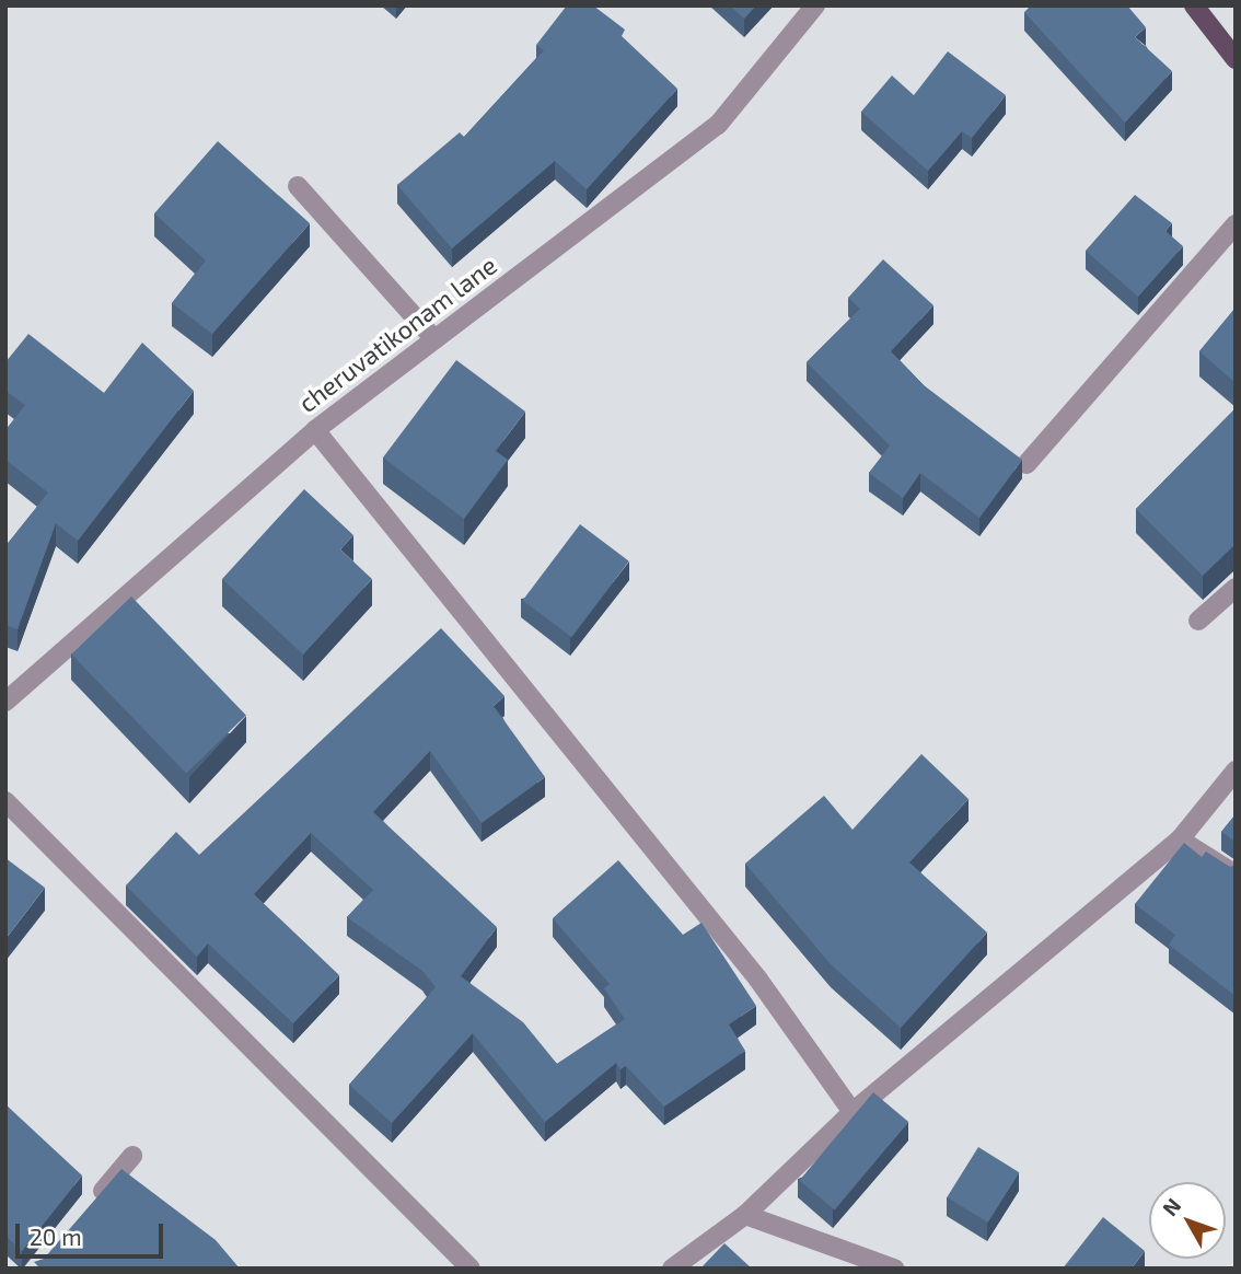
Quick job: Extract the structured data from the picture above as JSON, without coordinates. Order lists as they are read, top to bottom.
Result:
{
  "streets": {
    "street": ["cheruvatikonam lane"]
  },
  "scale_bar": "20 m",
  "north": "top left"
}
